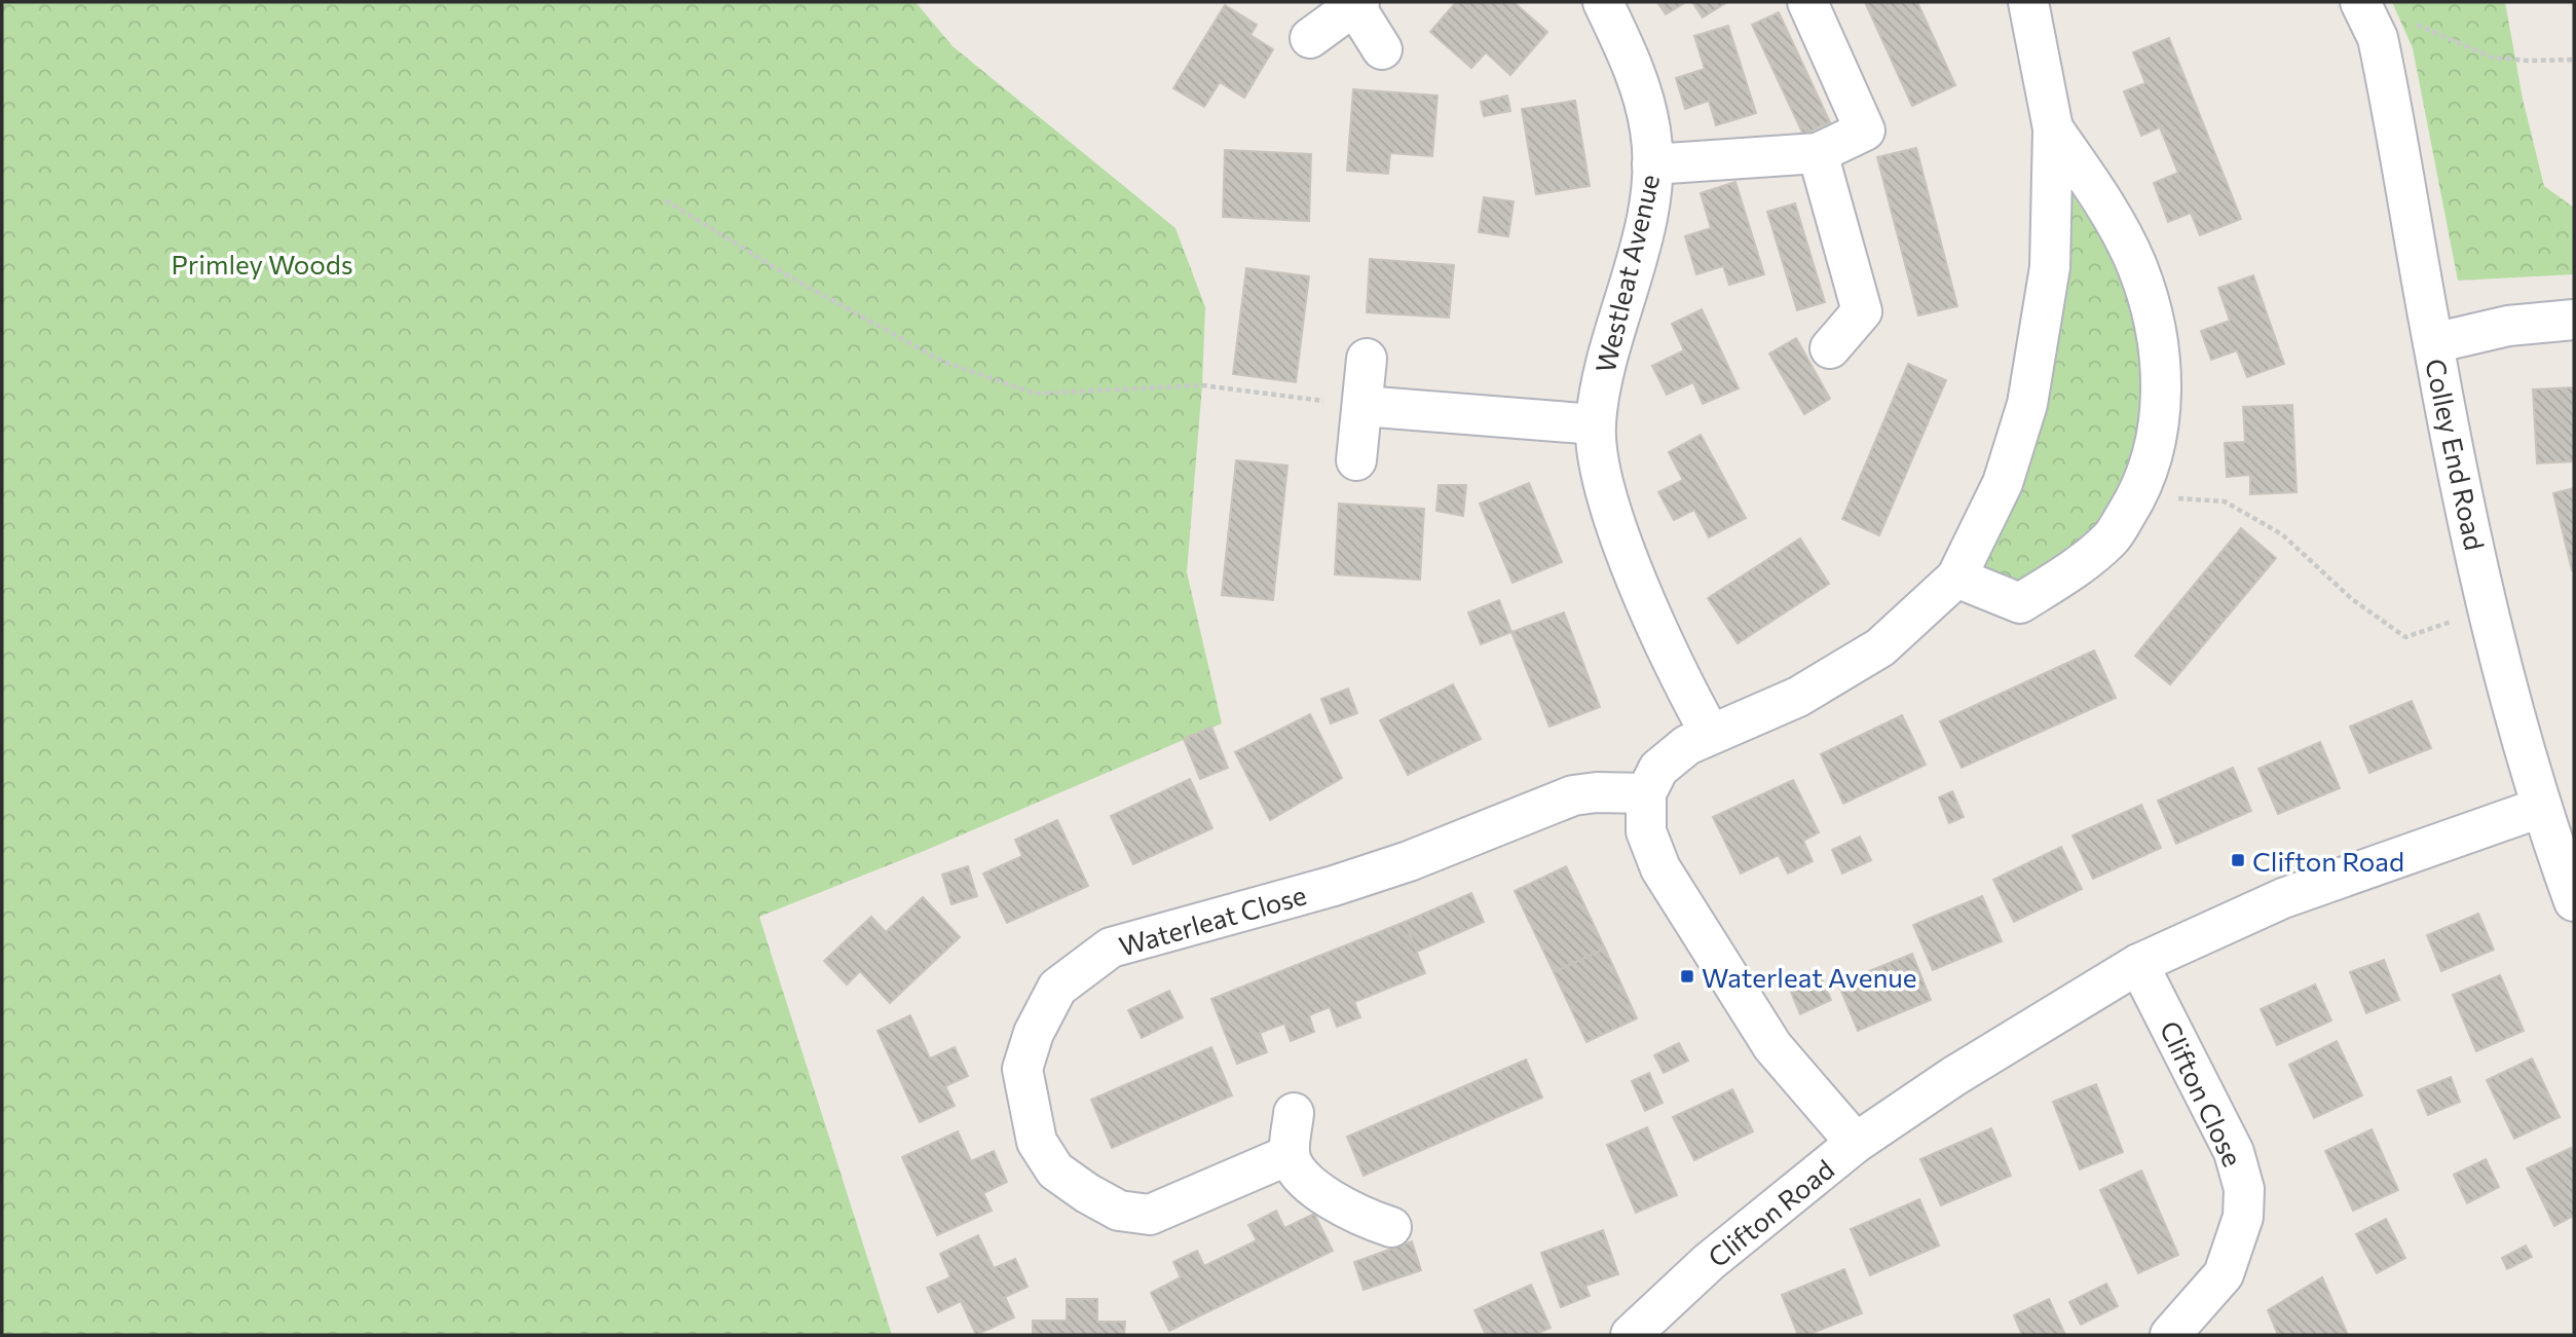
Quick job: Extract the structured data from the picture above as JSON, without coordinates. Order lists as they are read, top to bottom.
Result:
{
  "streets": {
    "street": [
      "Westleat Avenue",
      "Colley End Road",
      "Waterleat Close",
      "Clifton Close",
      "Clifton Road"
    ]
  },
  "crossings": [
    ["Colley End Road", "Clifton Road"],
    ["Clifton Close", "Clifton Road"]
  ],
  "parks": ["Primley Woods"],
  "places": {
    "transit": ["Clifton Road", "Waterleat Avenue"]
  }
}
